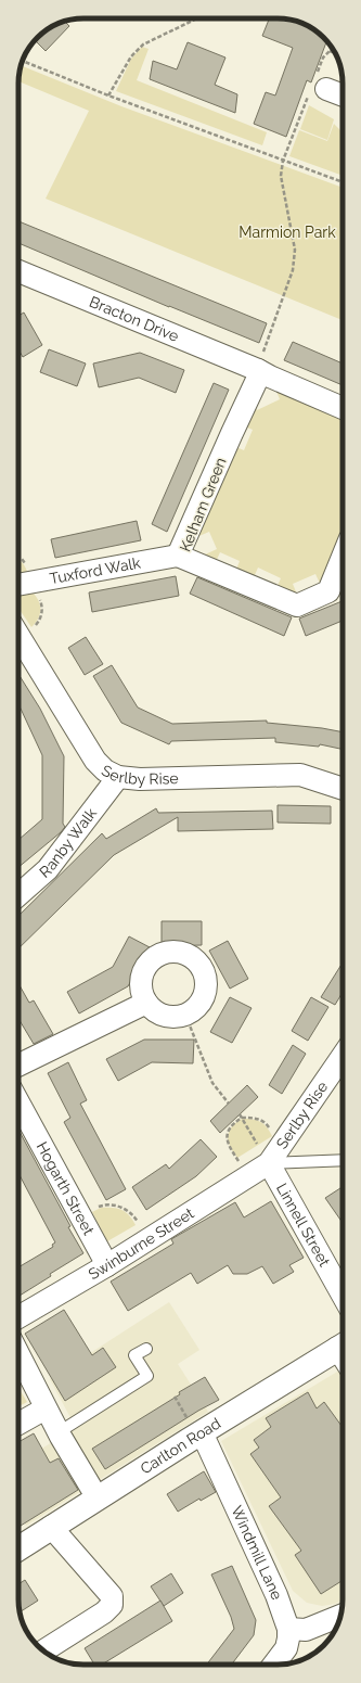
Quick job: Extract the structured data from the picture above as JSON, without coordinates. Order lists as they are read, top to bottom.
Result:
{
  "streets": {
    "main road": ["Carlton Road"],
    "street": [
      "Bracton Drive",
      "Kelham Green",
      "Tuxford Walk",
      "Serlby Rise",
      "Ranby Walk",
      "Hogarth Street",
      "Linnell Street",
      "Swinburne Street",
      "Windmill Lane"
    ]
  },
  "crossings": [
    ["Bracton Drive", "Kelham Green"],
    ["Kelham Green", "Tuxford Walk"],
    ["Serlby Rise", "Ranby Walk"],
    ["Serlby Rise", "Linnell Street"],
    ["Serlby Rise", "Swinburne Street"],
    ["Hogarth Street", "Swinburne Street"],
    ["Linnell Street", "Swinburne Street"],
    ["Carlton Road", "Windmill Lane"]
  ],
  "parks": ["Marmion Park"]
}
